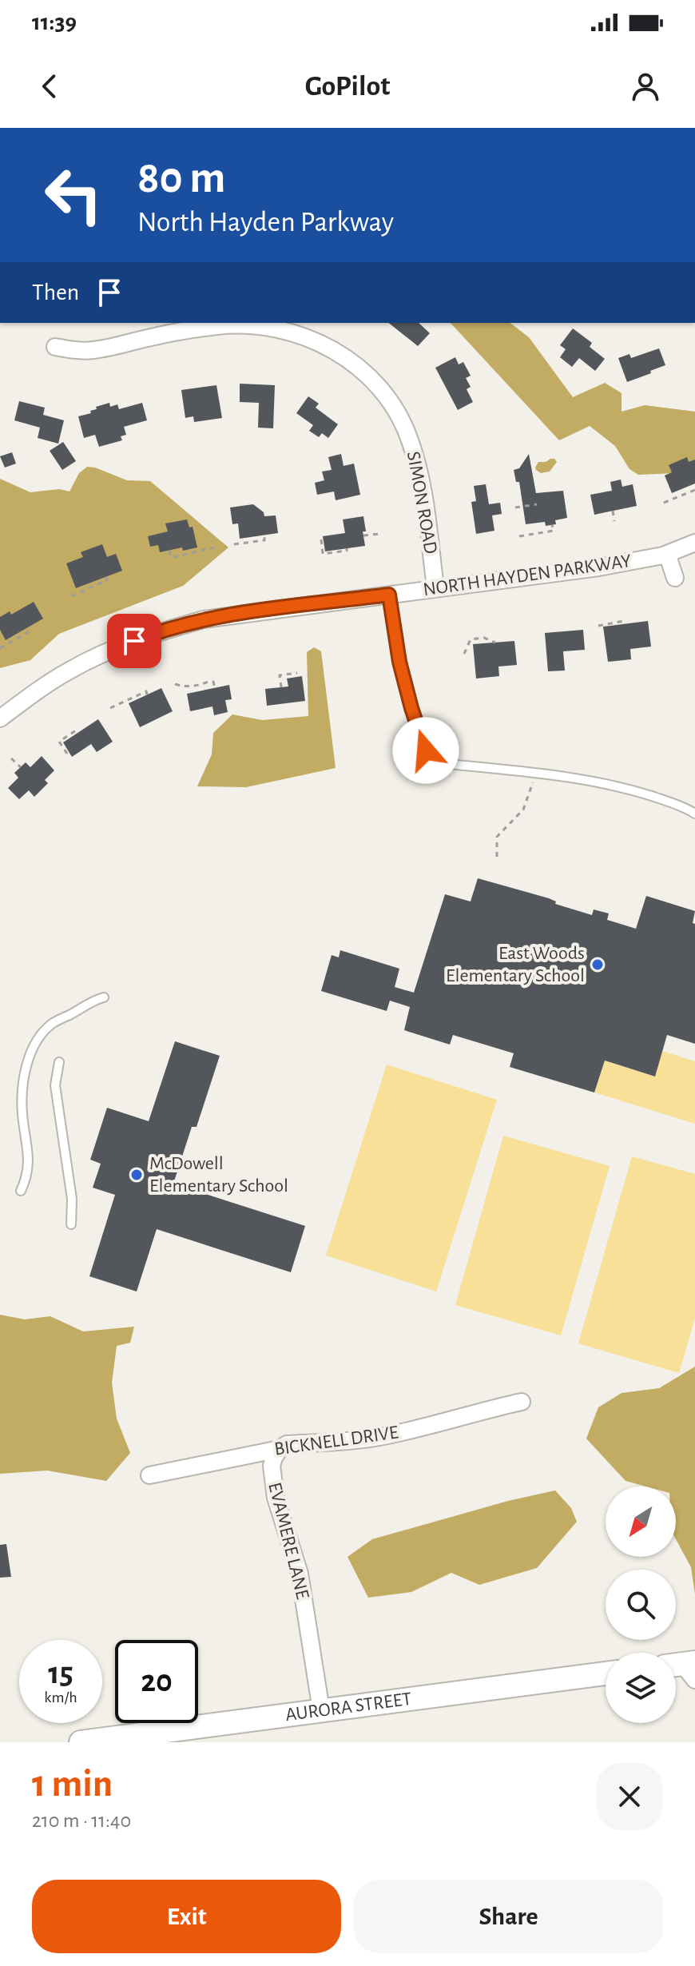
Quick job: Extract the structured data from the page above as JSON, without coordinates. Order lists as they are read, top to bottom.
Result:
{
  "streets": {
    "street": [
      "SIMON ROAD",
      "NORTH HAYDEN PARKWAY",
      "BICKNELL DRIVE",
      "EVAMERE LANE",
      "AURORA STREET"
    ]
  },
  "crossings": [
    ["SIMON ROAD", "NORTH HAYDEN PARKWAY"],
    ["BICKNELL DRIVE", "EVAMERE LANE"],
    ["EVAMERE LANE", "AURORA STREET"]
  ],
  "places": ["East Woods Elementary School", "McDowell Elementary School"],
  "north": "bottom left",
  "page": {
    "status": "11:39",
    "header": "GoPilot",
    "turn": ["80 m", "North Hayden Parkway"],
    "then": "Then",
    "speed": "15 km/h",
    "limit": "20",
    "heading": ["1 min", "210 m · 11:40"],
    "buttons": ["Exit", "Share"]
  }
}
